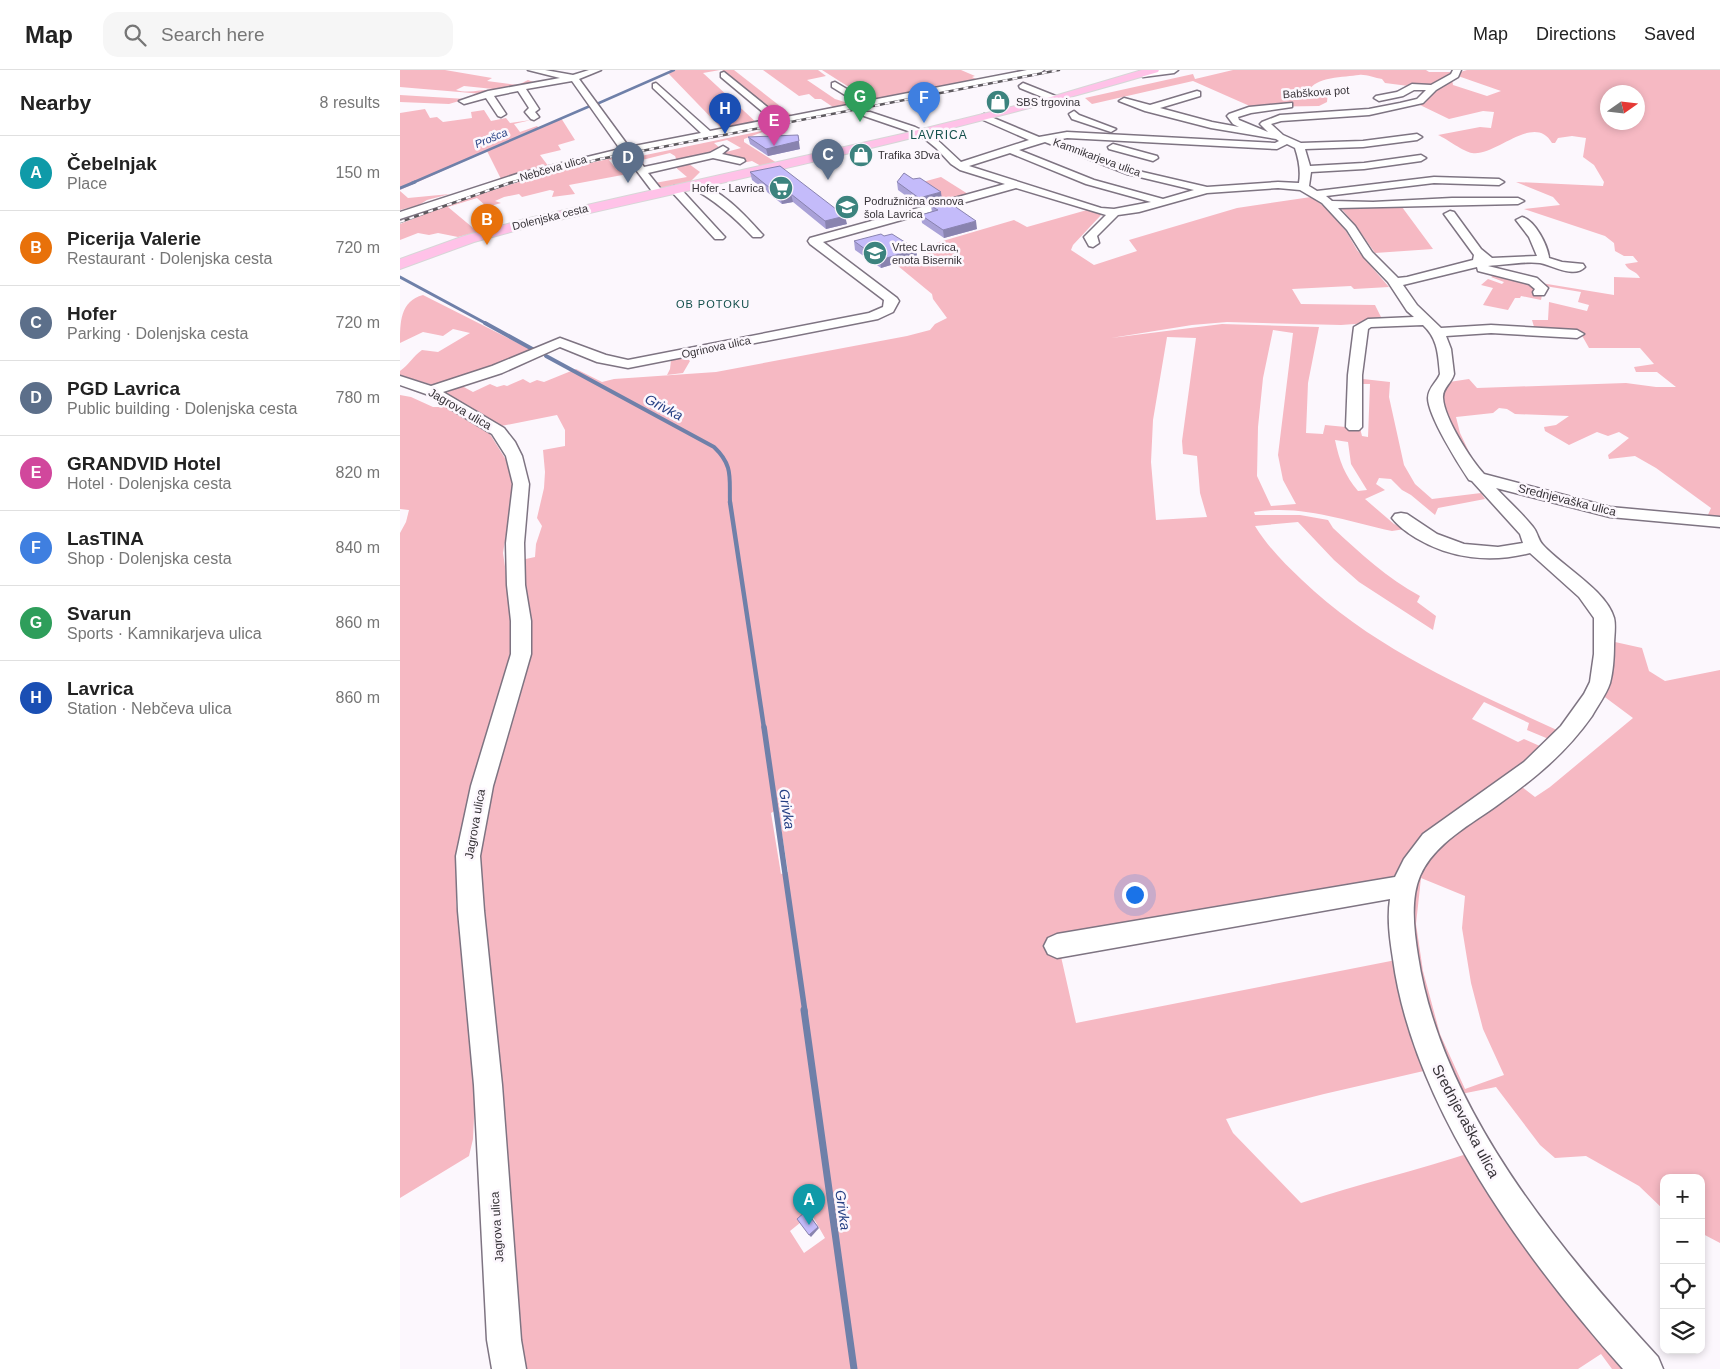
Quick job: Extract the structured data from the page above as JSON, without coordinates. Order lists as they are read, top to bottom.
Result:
{
  "streets": {
    "main road": ["Dolenjska cesta"],
    "street": [
      "Babškova pot",
      "Kamnikarjeva ulica",
      "Nebčeva ulica",
      "Ogrinova ulica",
      "Jagrova ulica",
      "Srednjevaška ulica"
    ]
  },
  "crossings": [
    ["Kamnikarjeva ulica", "Nebčeva ulica"],
    ["Kamnikarjeva ulica", "Dolenjska cesta"],
    ["Kamnikarjeva ulica", "Ogrinova ulica"],
    ["Ogrinova ulica", "Jagrova ulica"]
  ],
  "districts": ["LAVRICA", "OB POTOKU"],
  "water": ["Prošca", "Grivka"],
  "places": {
    "shop": ["SBS trgovina", "Trafika 3Dva"],
    "supermarket": ["Hofer - Lavrica"],
    "school or university": ["Podružnična osnova šola Lavrica", "Vrtec Lavrica, enota Bisernik"]
  },
  "north": "right",
  "page": {
    "header": "Map",
    "search": "Search here",
    "nav": ["Map", "Directions", "Saved"],
    "heading": ["Nearby", "8 results"],
    "pins": [
      "G",
      "F",
      "H",
      "E",
      "C",
      "D",
      "B",
      "A"
    ],
    "list": [
      {
        "mark": "A",
        "name": "Čebelnjak",
        "note": "Place",
        "value": "150 m"
      },
      {
        "mark": "B",
        "name": "Picerija Valerie",
        "note": "Restaurant · Dolenjska cesta",
        "value": "720 m"
      },
      {
        "mark": "C",
        "name": "Hofer",
        "note": "Parking · Dolenjska cesta",
        "value": "720 m"
      },
      {
        "mark": "D",
        "name": "PGD Lavrica",
        "note": "Public building · Dolenjska cesta",
        "value": "780 m"
      },
      {
        "mark": "E",
        "name": "GRANDVID Hotel",
        "note": "Hotel · Dolenjska cesta",
        "value": "820 m"
      },
      {
        "mark": "F",
        "name": "LasTINA",
        "note": "Shop · Dolenjska cesta",
        "value": "840 m"
      },
      {
        "mark": "G",
        "name": "Svarun",
        "note": "Sports · Kamnikarjeva ulica",
        "value": "860 m"
      },
      {
        "mark": "H",
        "name": "Lavrica",
        "note": "Station · Nebčeva ulica",
        "value": "860 m"
      }
    ],
    "map_buttons": ["+", "−"]
  }
}
